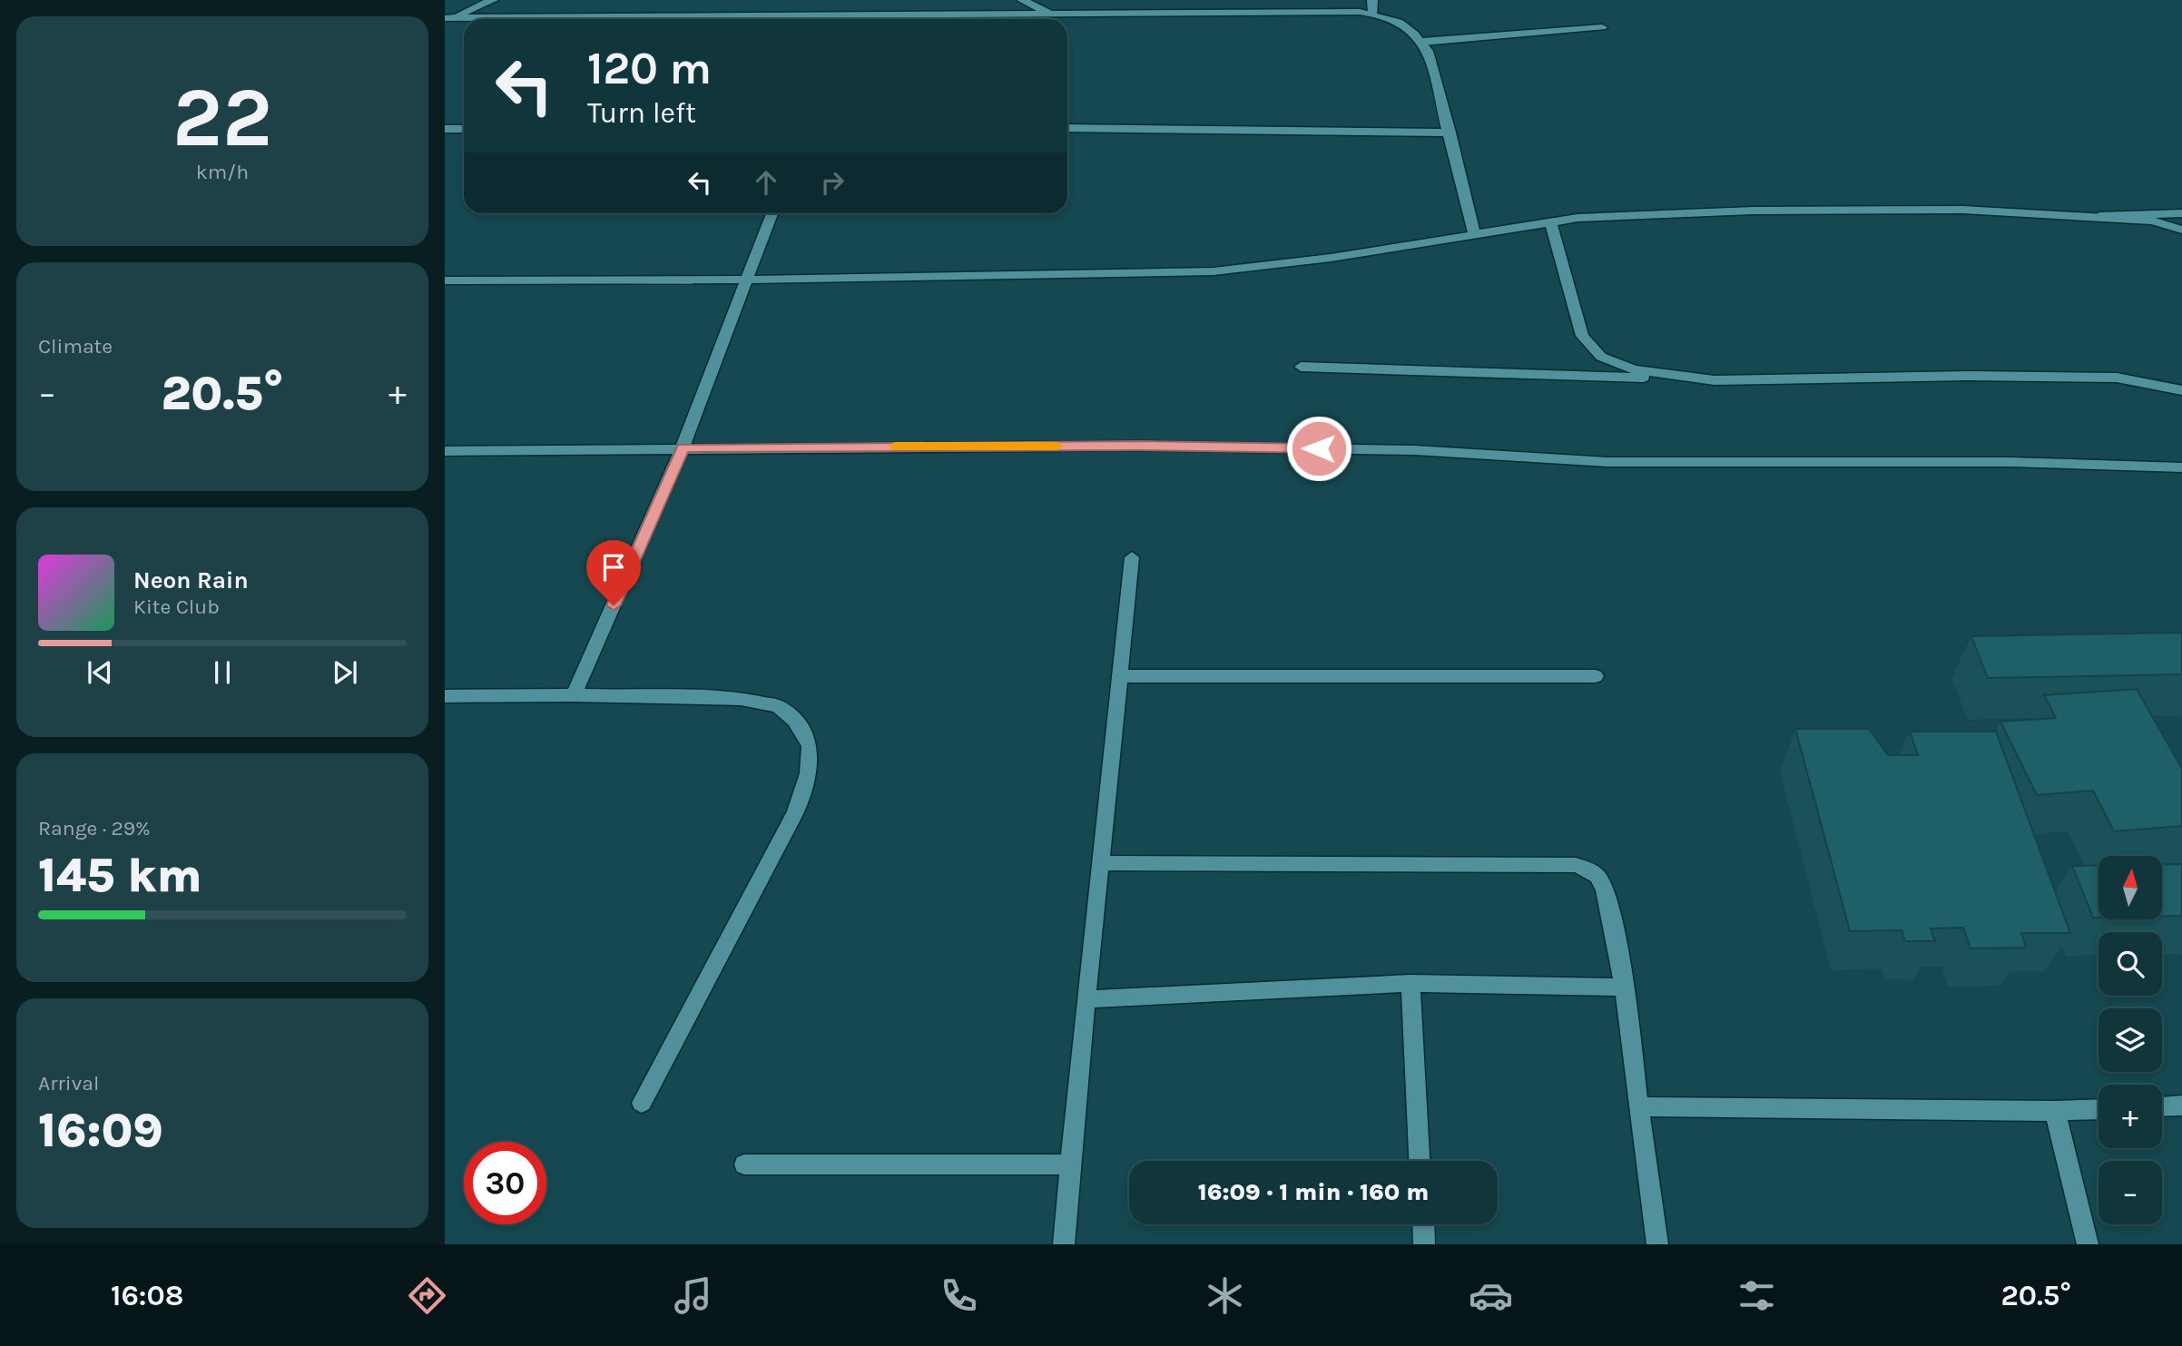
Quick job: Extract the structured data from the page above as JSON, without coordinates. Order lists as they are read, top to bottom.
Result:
{
  "north": "top",
  "page": {
    "tile": [
      ["22", "km/h"],
      "Climate",
      ["Range · 29%", "145 km"],
      ["Arrival", "16:09"]
    ],
    "turn": ["120 m", "Turn left"],
    "heat": ["−", "20.5°", "+"],
    "song": ["Neon Rain", "Kite Club"],
    "map_buttons": ["+", "−"],
    "limit": "30",
    "trip": "16:09 · 1 min · 160 m",
    "tabs": ["16:08", "20.5°"]
  }
}
